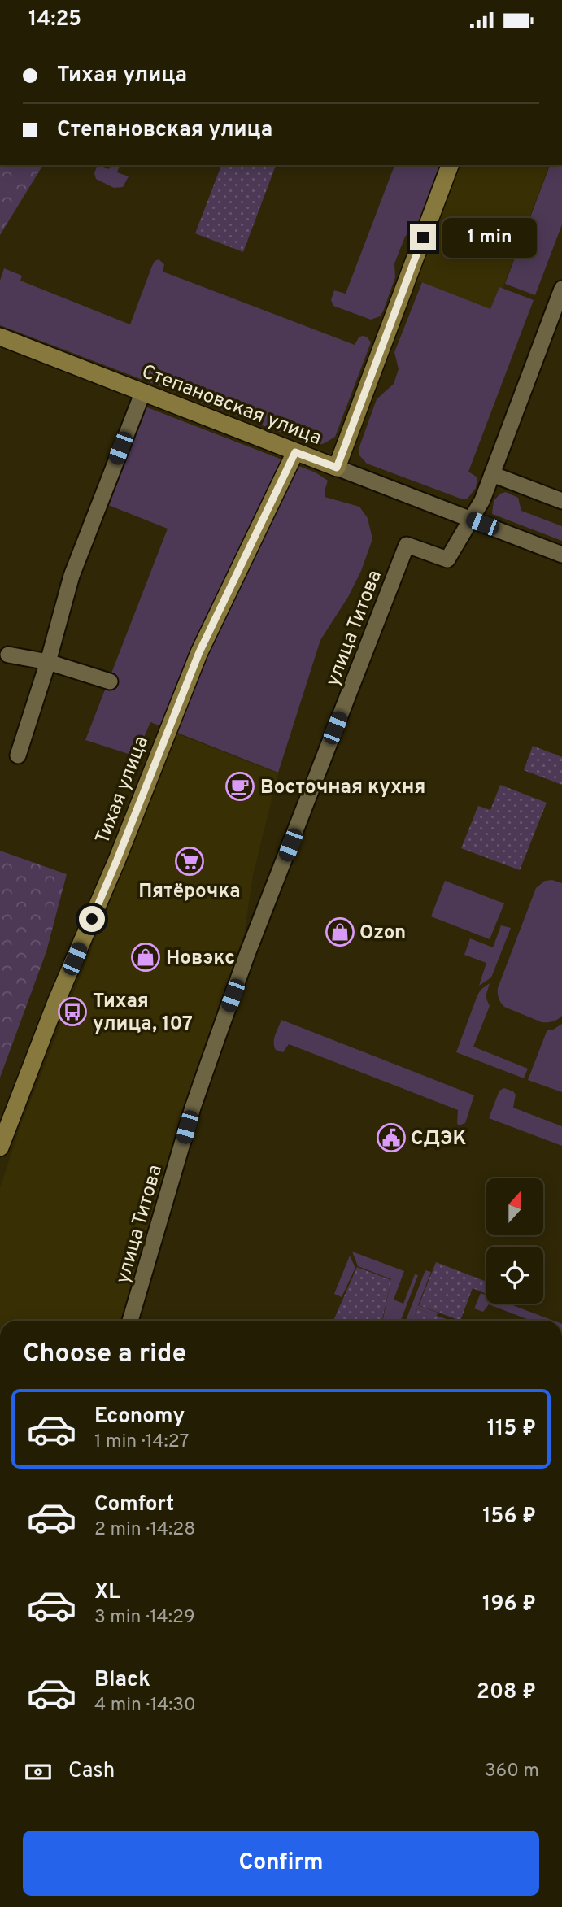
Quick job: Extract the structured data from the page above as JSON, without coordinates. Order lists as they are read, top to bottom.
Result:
{
  "streets": {
    "street": ["Степановская улица", "улица Титова", "Тихая улица"]
  },
  "crossings": [
    ["Степановская улица", "Тихая улица"]
  ],
  "places": {
    "cafe": ["Восточная кухня"],
    "supermarket": ["Пятёрочка"],
    "shop": ["Ozon", "Новэкс"],
    "bus stop": ["Тихая улица, 107"],
    "public building": ["СДЭК"]
  },
  "north": "top",
  "page": {
    "status": "14:25",
    "banner": ["Тихая улица", "Степановская улица"],
    "bubble": "1 min",
    "heading": "Choose a ride",
    "list": [
      {
        "name": "Economy",
        "note": "1 min · 14:27",
        "value": "115 ₽"
      },
      {
        "name": "Comfort",
        "note": "2 min · 14:28",
        "value": "156 ₽"
      },
      {
        "name": "XL",
        "note": "3 min · 14:29",
        "value": "196 ₽"
      },
      {
        "name": "Black",
        "note": "4 min · 14:30",
        "value": "208 ₽"
      }
    ],
    "pay": ["Cash", "360 m"],
    "buttons": "Confirm"
  }
}
